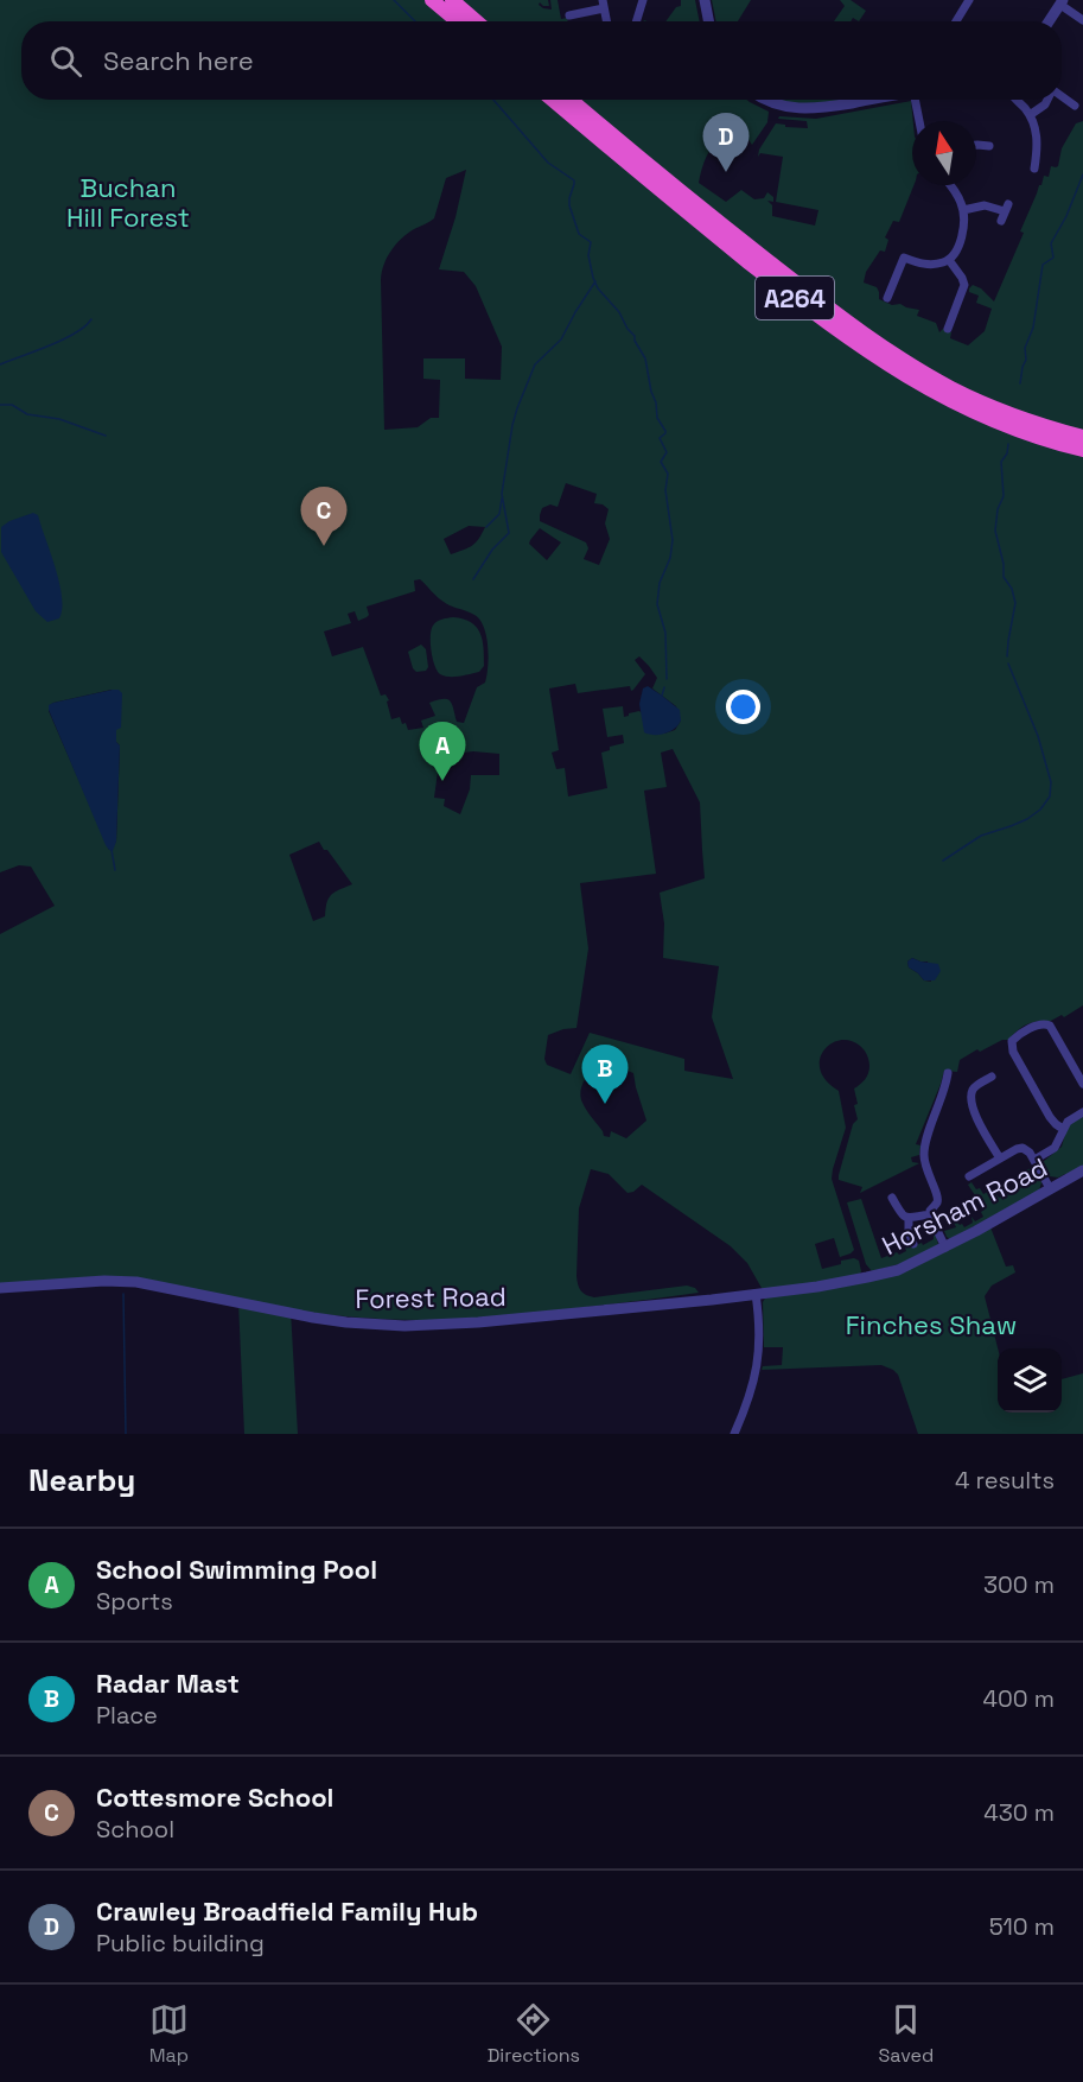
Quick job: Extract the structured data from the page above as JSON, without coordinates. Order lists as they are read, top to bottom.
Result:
{
  "streets": {
    "highway": ["A264"],
    "street": ["Horsham Road", "Forest Road"]
  },
  "crossings": [
    ["Horsham Road", "Forest Road"]
  ],
  "parks": ["Buchan Hill Forest", "Finches Shaw"],
  "north": "top",
  "page": {
    "search": "Search here",
    "pins": [
      "D",
      "C",
      "A",
      "B"
    ],
    "heading": ["Nearby", "4 results"],
    "list": [
      {
        "mark": "A",
        "name": "School Swimming Pool",
        "note": "Sports",
        "value": "300 m"
      },
      {
        "mark": "B",
        "name": "Radar Mast",
        "note": "Place",
        "value": "400 m"
      },
      {
        "mark": "C",
        "name": "Cottesmore School",
        "note": "School",
        "value": "430 m"
      },
      {
        "mark": "D",
        "name": "Crawley Broadfield Family Hub",
        "note": "Public building",
        "value": "510 m"
      }
    ],
    "nav": ["Map", "Directions", "Saved"]
  }
}
